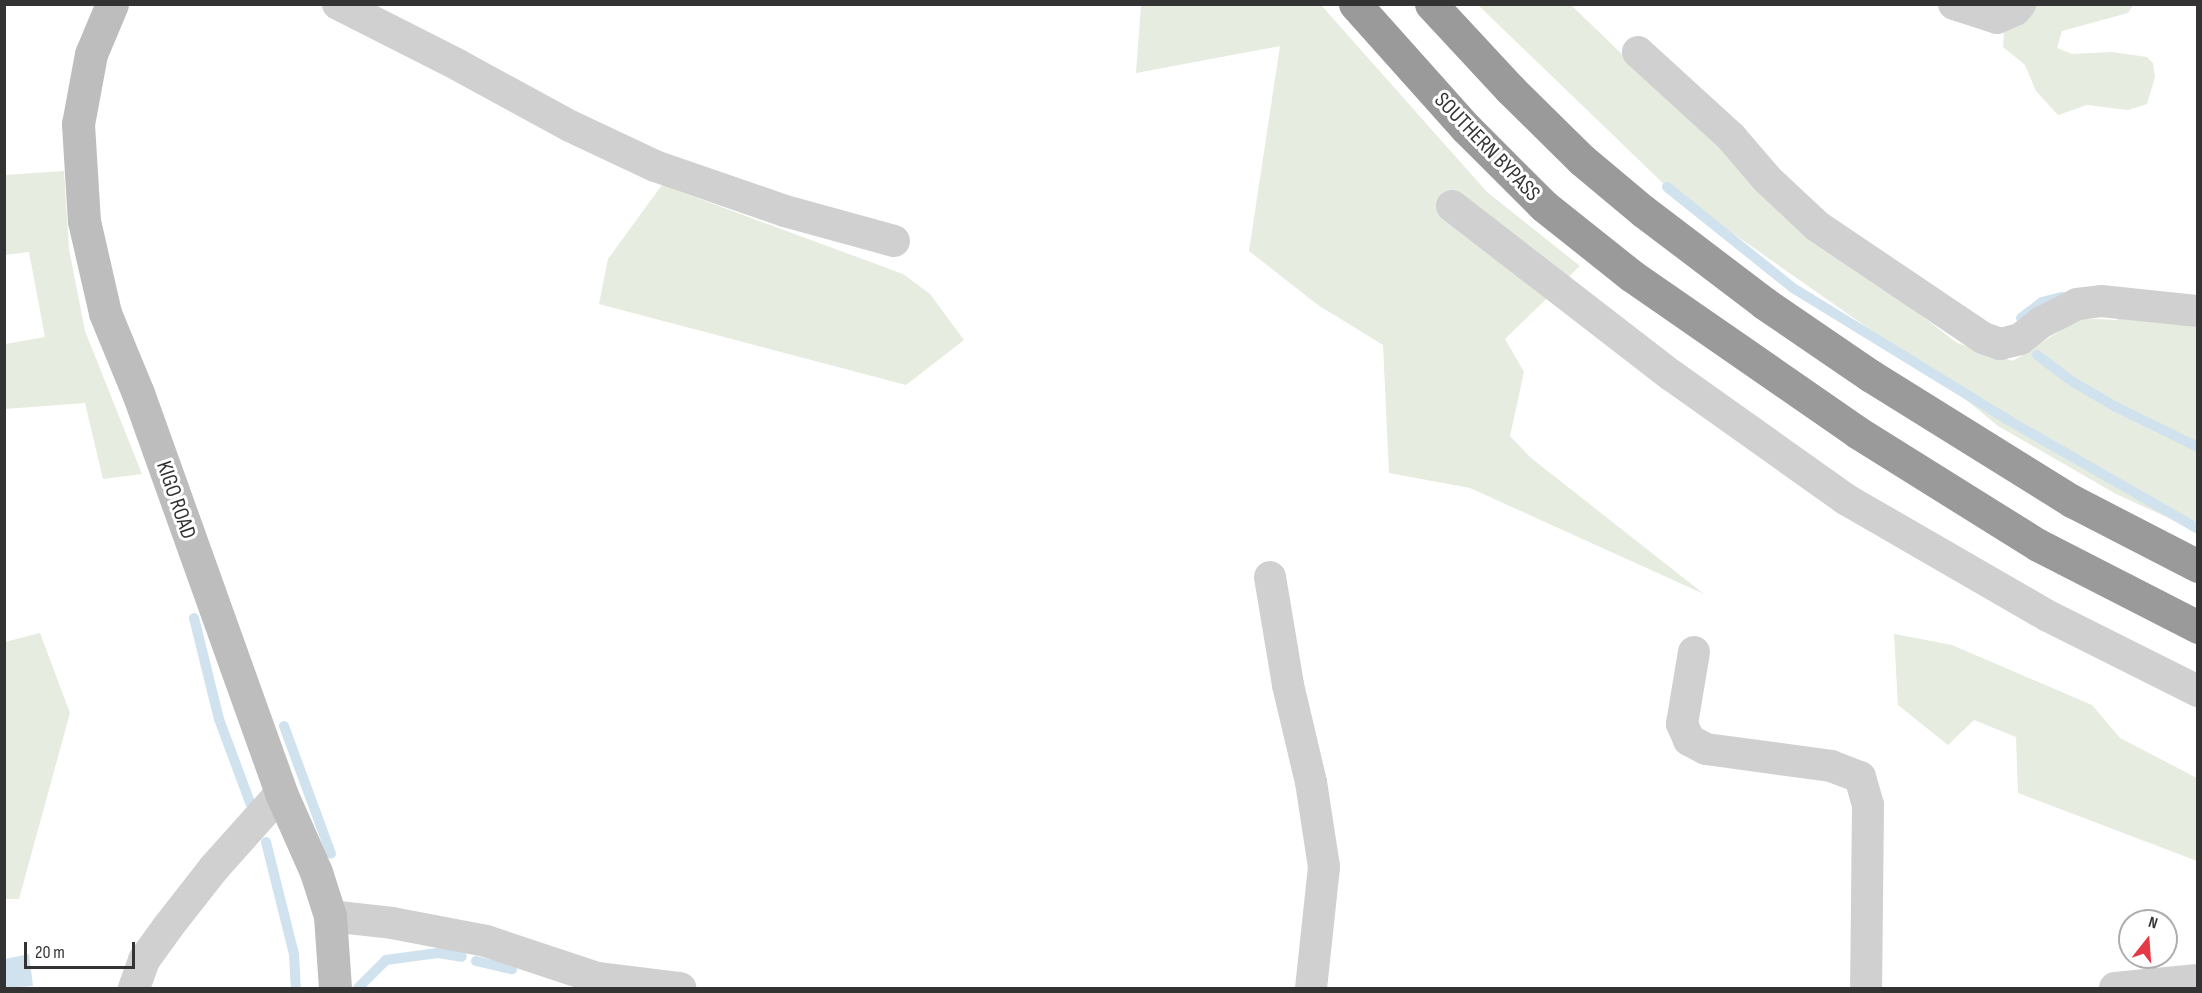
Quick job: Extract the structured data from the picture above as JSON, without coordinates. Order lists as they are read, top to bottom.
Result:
{
  "streets": {
    "highway": ["SOUTHERN BYPASS"],
    "street": ["KIGO ROAD"]
  },
  "scale_bar": "20 m",
  "north": "top"
}
